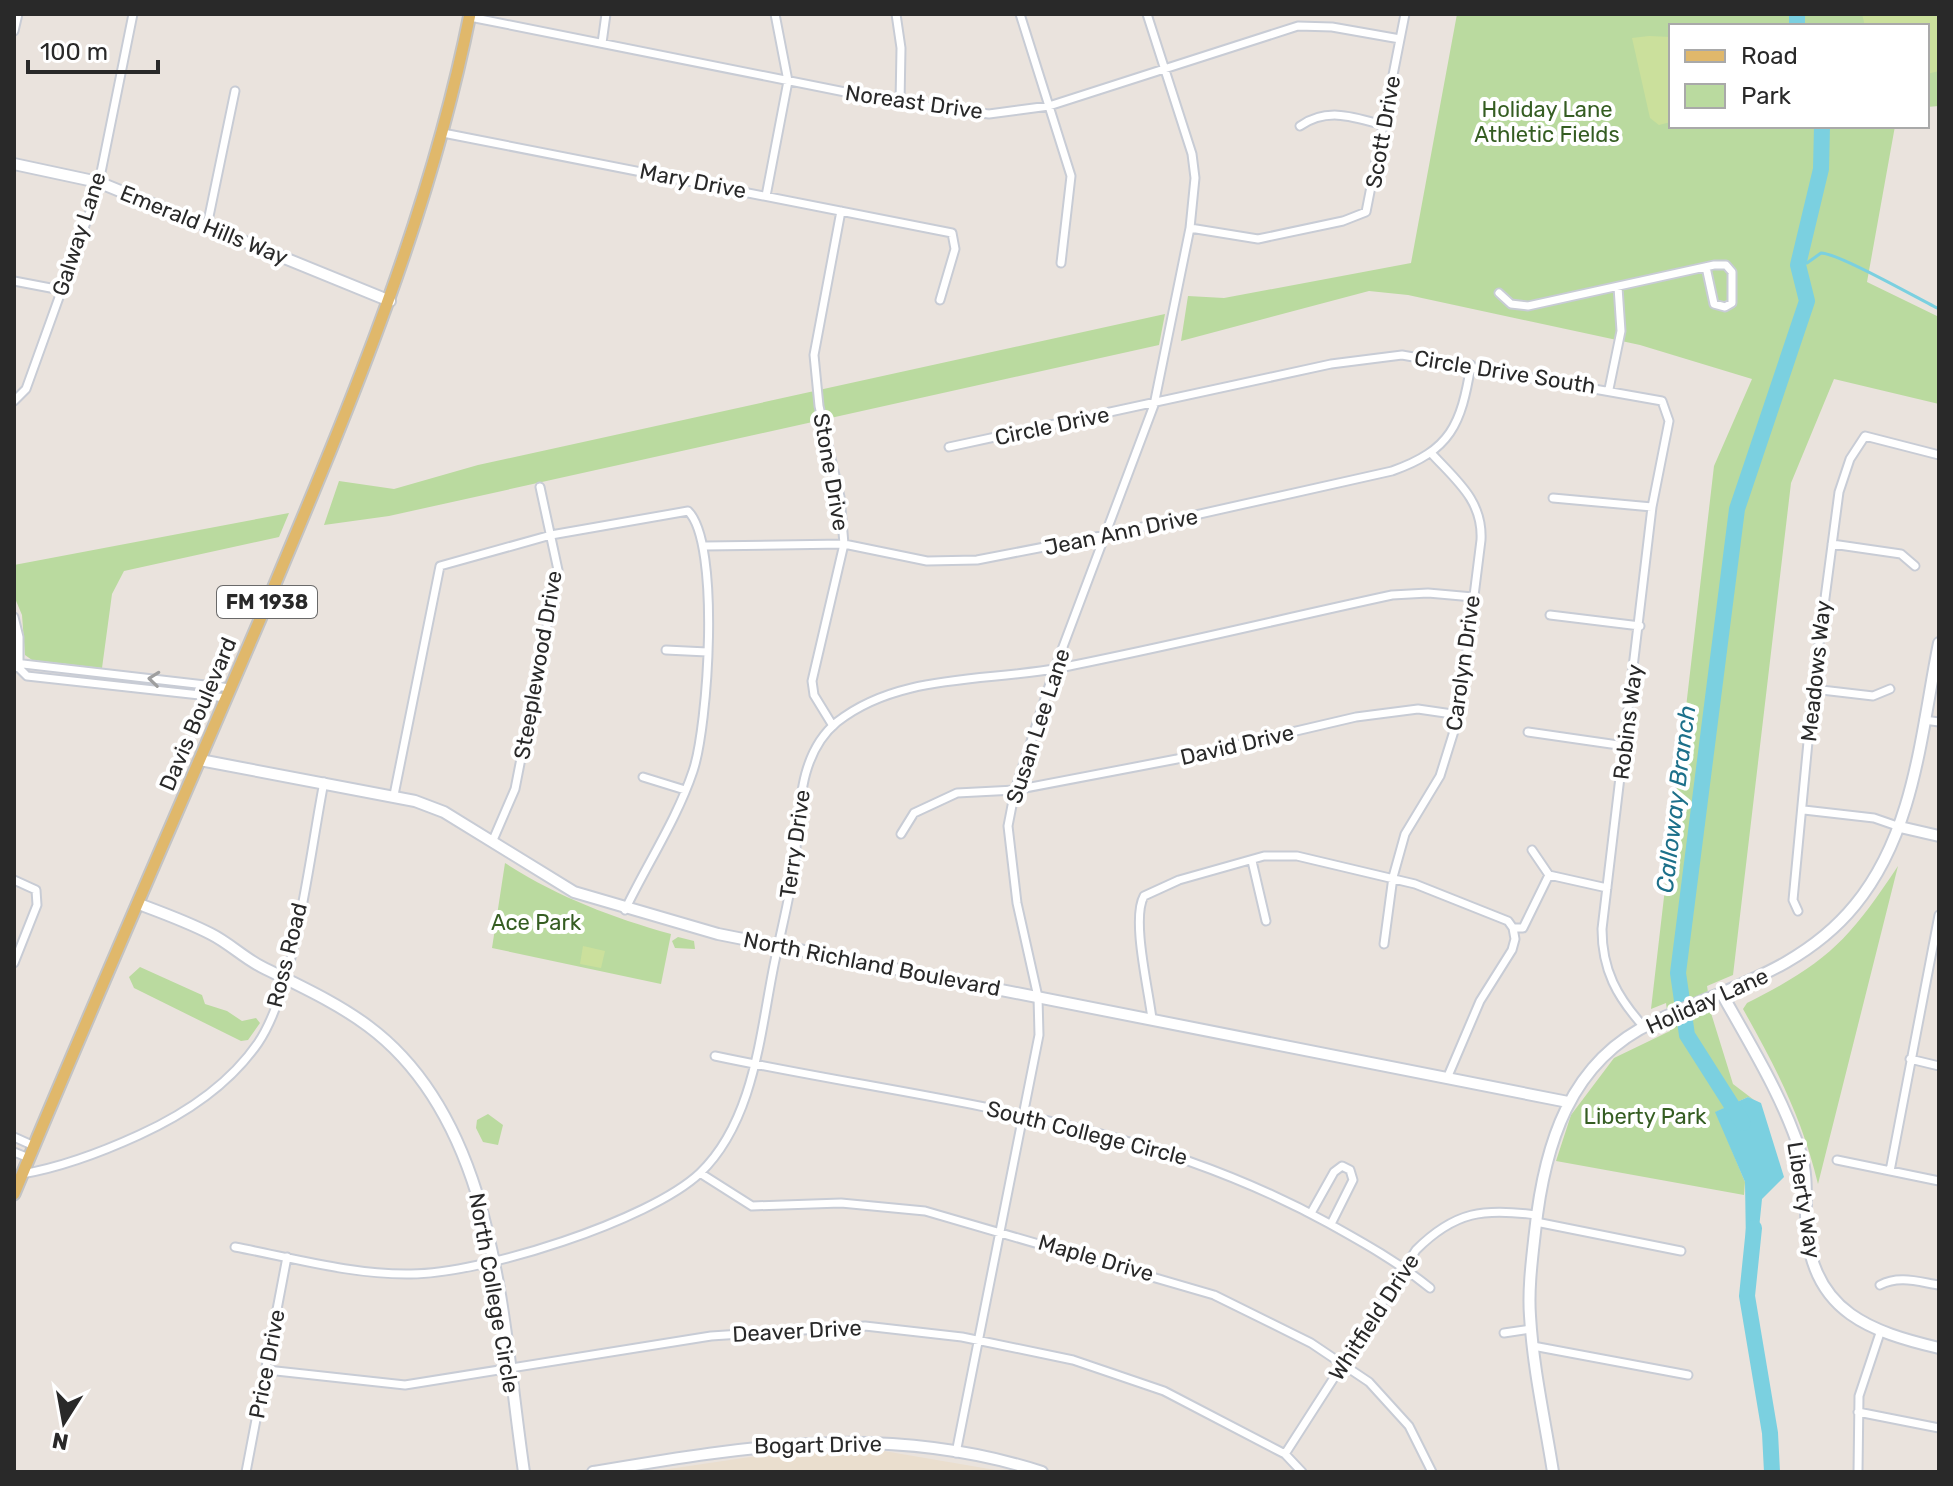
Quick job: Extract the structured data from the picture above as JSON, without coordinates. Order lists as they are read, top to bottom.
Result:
{
  "streets": {
    "main road": ["FM 1938", "Davis Boulevard"],
    "street": [
      "Noreast Drive",
      "Scott Drive",
      "Mary Drive",
      "Emerald Hills Way",
      "Galway Lane",
      "Circle Drive South",
      "Circle Drive",
      "Stone Drive",
      "Jean Ann Drive",
      "Carolyn Drive",
      "Steeplewood Drive",
      "Meadows Way",
      "Robins Way",
      "Susan Lee Lane",
      "David Drive",
      "Terry Drive",
      "Ross Road",
      "North Richland Boulevard",
      "Holiday Lane",
      "South College Circle",
      "Liberty Way",
      "Maple Drive",
      "North College Circle",
      "Whitfield Drive",
      "Deaver Drive",
      "Price Drive",
      "Bogart Drive"
    ]
  },
  "crossings": [
    ["Noreast Drive", "Scott Drive"],
    ["Noreast Drive", "Davis Boulevard"],
    ["Noreast Drive", "Susan Lee Lane"],
    ["Scott Drive", "Susan Lee Lane"],
    ["Mary Drive", "Stone Drive"],
    ["Mary Drive", "Davis Boulevard"],
    ["Emerald Hills Way", "Galway Lane"],
    ["Emerald Hills Way", "Davis Boulevard"],
    ["Circle Drive South", "Circle Drive"],
    ["Circle Drive South", "Jean Ann Drive"],
    ["Circle Drive South", "Robins Way"],
    ["Circle Drive South", "Susan Lee Lane"],
    ["Circle Drive", "Susan Lee Lane"],
    ["Stone Drive", "Jean Ann Drive"],
    ["Stone Drive", "Terry Drive"],
    ["Jean Ann Drive", "Carolyn Drive"],
    ["Jean Ann Drive", "Susan Lee Lane"],
    ["Carolyn Drive", "David Drive"],
    ["Carolyn Drive", "Terry Drive"],
    ["Steeplewood Drive", "North Richland Boulevard"],
    ["Davis Boulevard", "Ross Road"],
    ["Davis Boulevard", "North Richland Boulevard"],
    ["Davis Boulevard", "North College Circle"],
    ["Robins Way", "Holiday Lane"],
    ["Susan Lee Lane", "David Drive"],
    ["Susan Lee Lane", "Terry Drive"],
    ["Susan Lee Lane", "North Richland Boulevard"],
    ["Susan Lee Lane", "South College Circle"],
    ["Susan Lee Lane", "Maple Drive"],
    ["Susan Lee Lane", "Deaver Drive"],
    ["Susan Lee Lane", "Bogart Drive"],
    ["Terry Drive", "North Richland Boulevard"],
    ["Terry Drive", "South College Circle"],
    ["Terry Drive", "Maple Drive"],
    ["Terry Drive", "North College Circle"],
    ["Terry Drive", "Price Drive"],
    ["Ross Road", "North Richland Boulevard"],
    ["Ross Road", "North College Circle"],
    ["North Richland Boulevard", "Holiday Lane"],
    ["Holiday Lane", "Liberty Way"],
    ["Holiday Lane", "Whitfield Drive"],
    ["South College Circle", "Whitfield Drive"],
    ["Maple Drive", "Whitfield Drive"],
    ["North College Circle", "Deaver Drive"],
    ["Whitfield Drive", "Deaver Drive"],
    ["Deaver Drive", "Price Drive"]
  ],
  "water": ["Calloway Branch"],
  "parks": ["Holiday Lane Athletic Fields", "Ace Park", "Liberty Park"],
  "legend": ["Road", "Park"],
  "scale_bar": "100 m",
  "north": "bottom"
}
